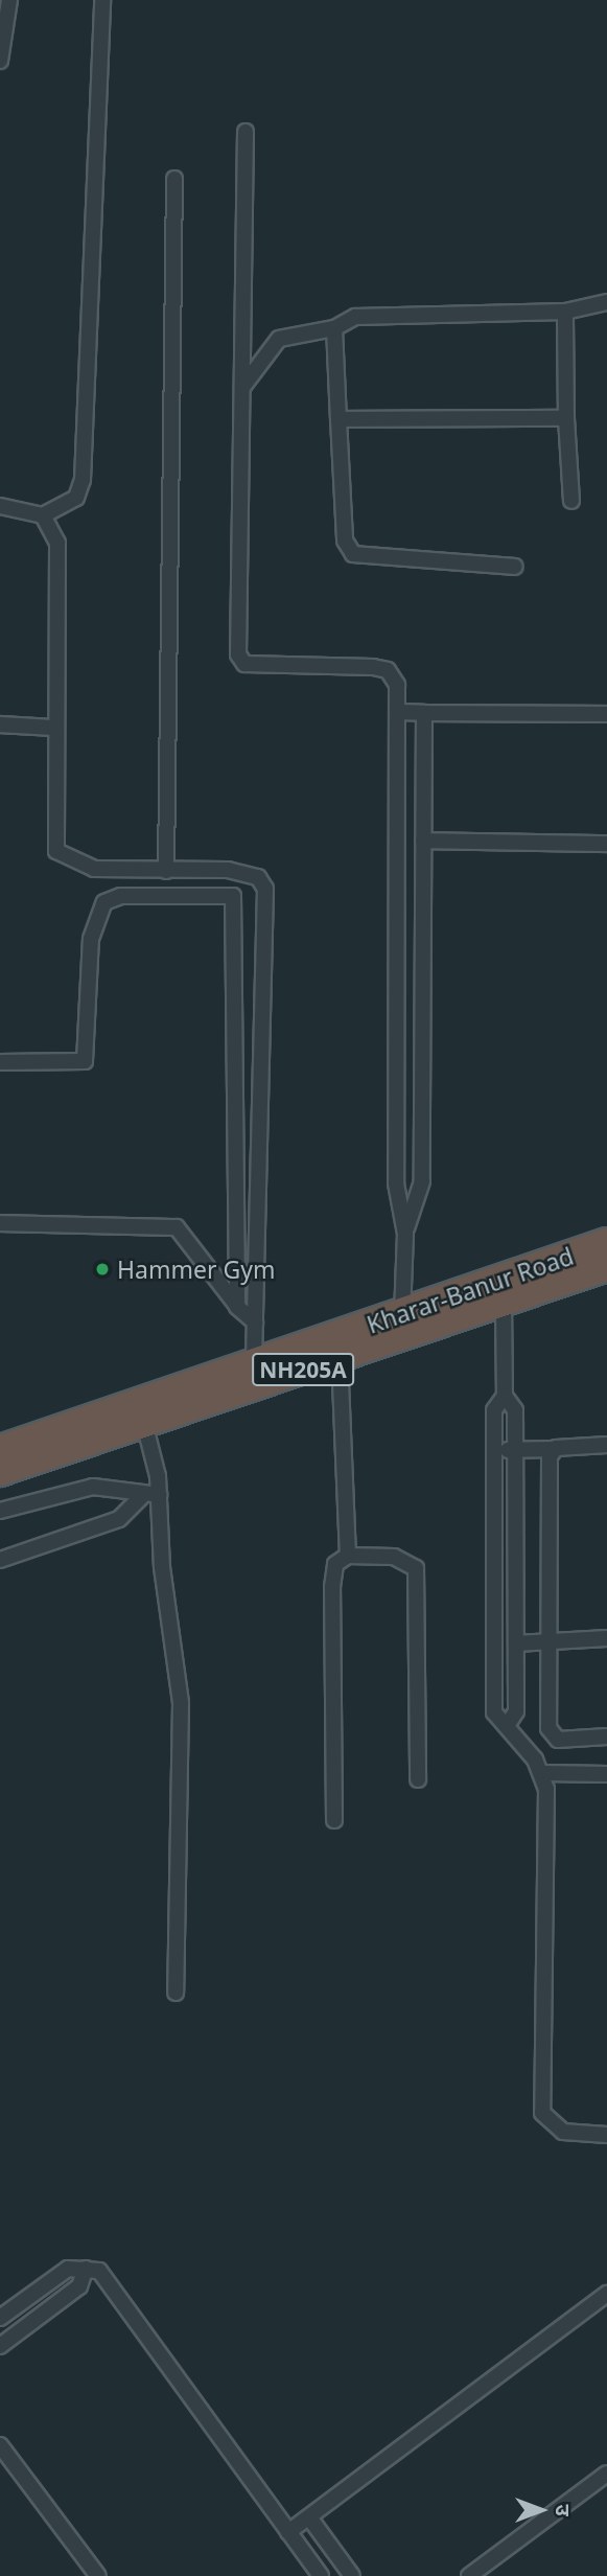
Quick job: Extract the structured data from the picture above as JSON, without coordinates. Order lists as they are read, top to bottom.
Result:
{
  "streets": {
    "highway": ["Kharar-Banur Road", "NH205A"]
  },
  "crossings": [
    ["Kharar-Banur Road", "NH205A"]
  ],
  "places": ["Hammer Gym"],
  "north": "right"
}
